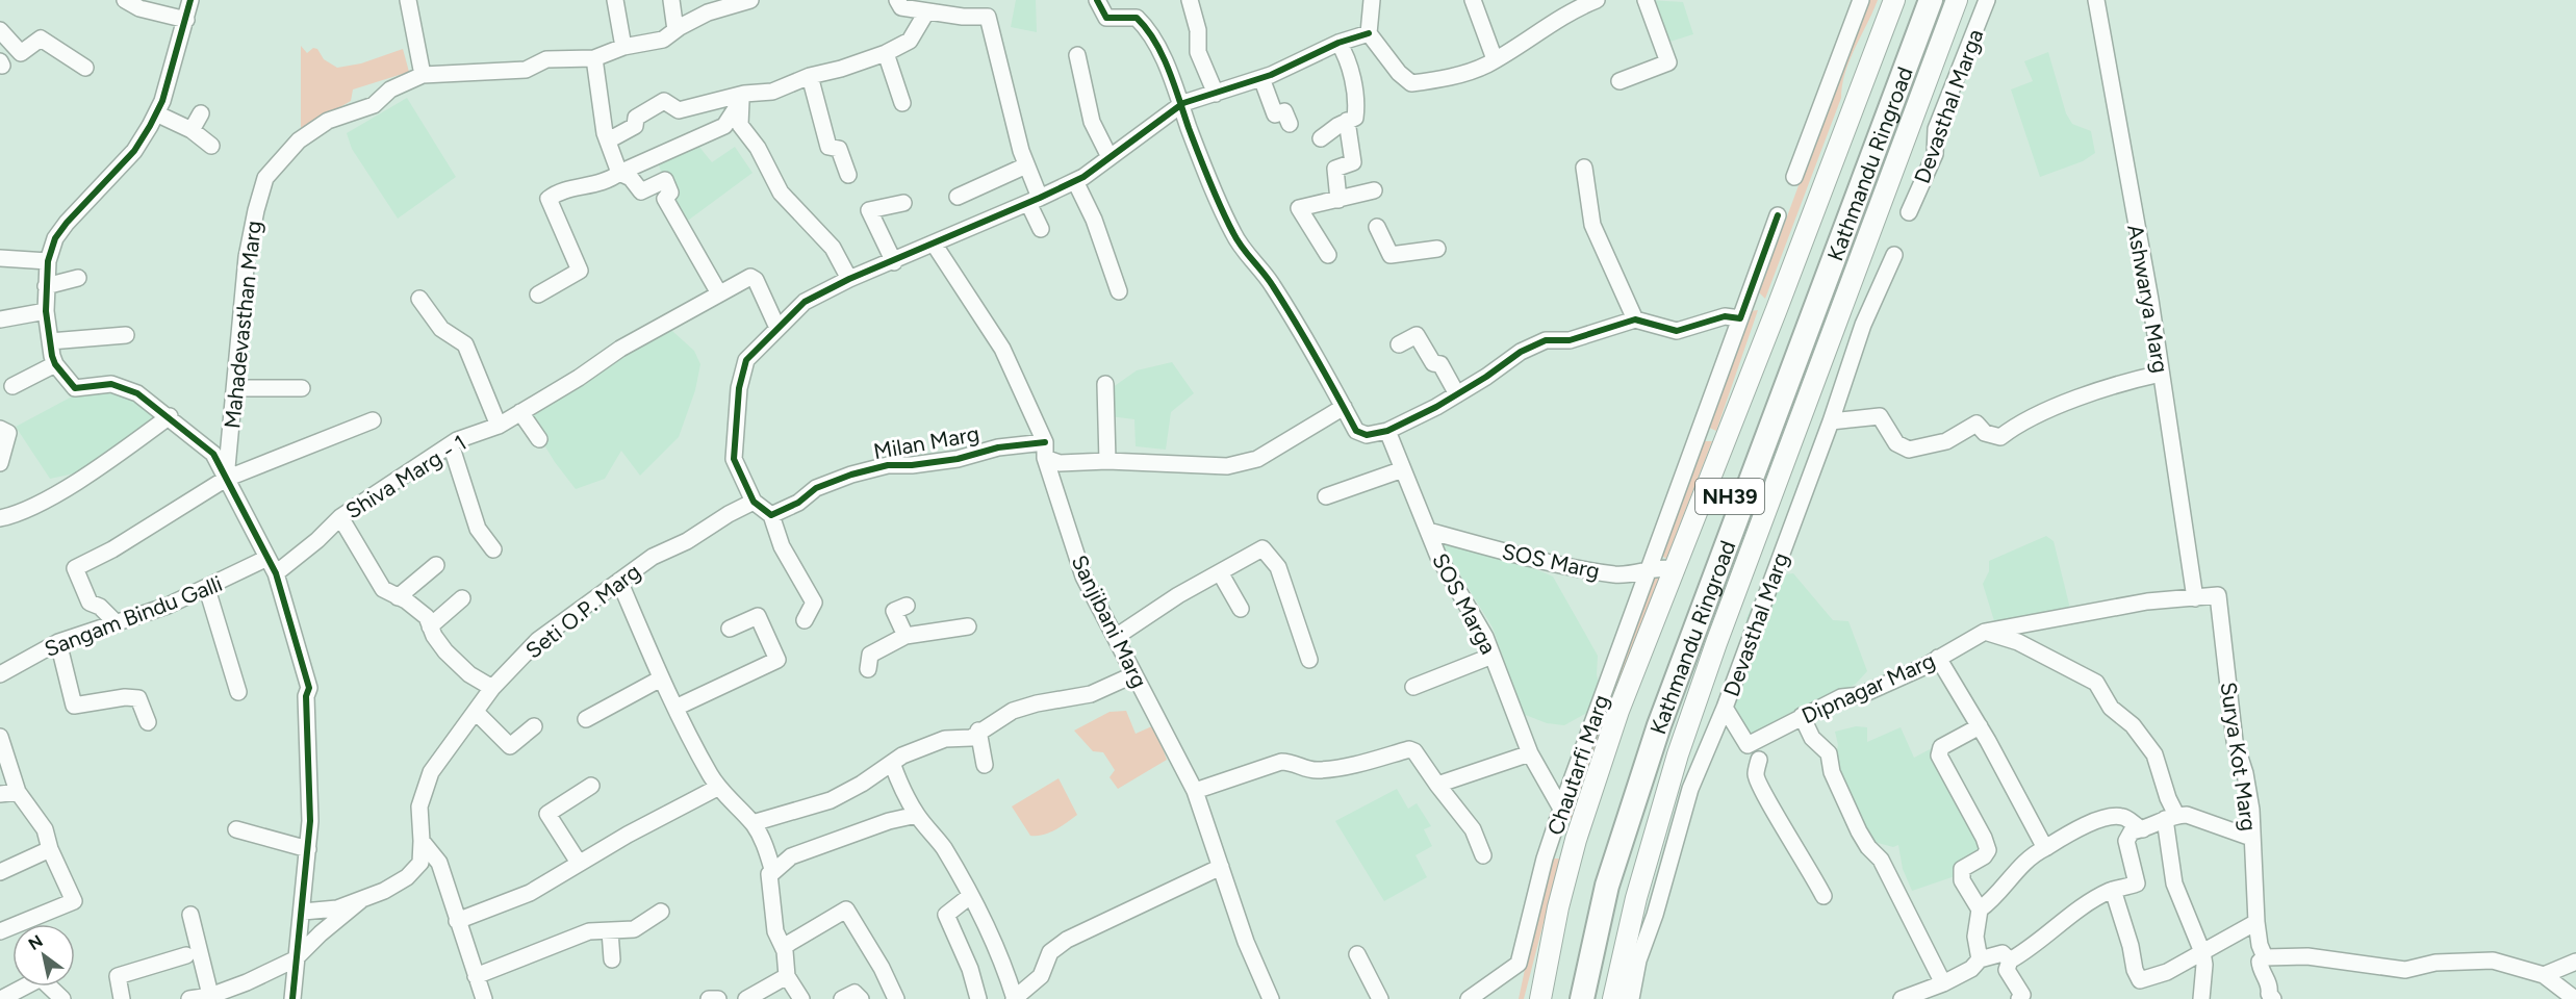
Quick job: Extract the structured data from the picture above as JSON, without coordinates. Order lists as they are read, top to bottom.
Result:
{
  "streets": {
    "highway": ["Kathmandu Ringroad", "NH39"],
    "street": [
      "Devasthal Marga",
      "Ashwarya Marg",
      "Mahadevasthan Marg",
      "Milan Marg",
      "Shiva Marg - 1",
      "SOS Marg",
      "SOS Marga",
      "Seti O.P. Marg",
      "Sangam Bindu Galli",
      "Sanjibani Marg",
      "Devasthal Marg",
      "Dipnagar Marg",
      "Surya Kot Marg",
      "Chautarfi Marg"
    ]
  },
  "crossings": [
    ["Ashwarya Marg", "Dipnagar Marg"],
    ["Milan Marg", "Sanjibani Marg"],
    ["SOS Marg", "SOS Marga"],
    ["SOS Marg", "Chautarfi Marg"],
    ["SOS Marga", "Chautarfi Marg"],
    ["Devasthal Marg", "Dipnagar Marg"],
    ["Dipnagar Marg", "Surya Kot Marg"]
  ],
  "north": "top left"
}
